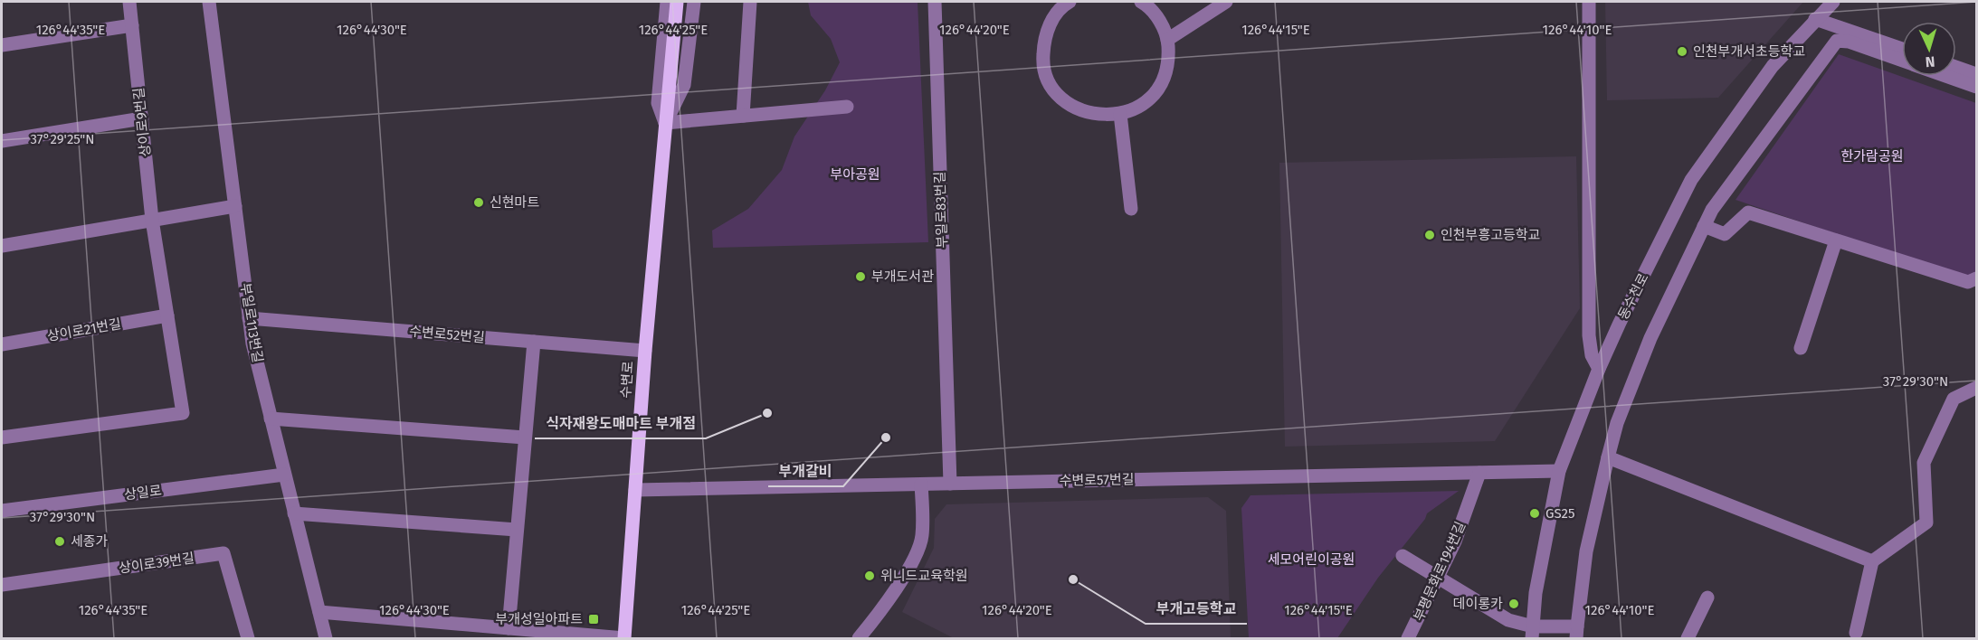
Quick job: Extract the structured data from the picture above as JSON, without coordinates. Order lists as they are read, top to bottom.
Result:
{
  "streets": {
    "main road": ["수변로"],
    "street": [
      "상이로9번길",
      "부일로83번길",
      "동수천로",
      "부일로113번길",
      "상이로21번길",
      "수변로52번길",
      "수변로57번길",
      "상일로",
      "상이로39번길",
      "부평문화로194번길"
    ]
  },
  "crossings": [
    ["부일로83번길", "수변로57번길"],
    ["동수천로", "수변로57번길"],
    ["부일로113번길", "수변로52번길"],
    ["부일로113번길", "상일로"],
    ["수변로52번길", "수변로"],
    ["수변로", "수변로57번길"],
    ["수변로57번길", "부평문화로194번길"]
  ],
  "parks": ["한가람공원", "부아공원", "세모어린이공원"],
  "places": {
    "other": [
      "인천부개서초등학교",
      "신현마트",
      "인천부흥고등학교",
      "부개도서관",
      "식자재왕도매마트 부개점",
      "부개갈비",
      "GS25",
      "세종가",
      "위니드교육학원",
      "부개고등학교",
      "데이롱카"
    ],
    "transit": ["부개성일아파트"]
  },
  "north": "bottom",
  "coordinates": [
    "126°44'35\"E",
    "126°44'30\"E",
    "126°44'25\"E",
    "126°44'20\"E",
    "126°44'15\"E",
    "126°44'10\"E",
    "37°29'25\"N",
    "37°29'30\"N"
  ]
}
